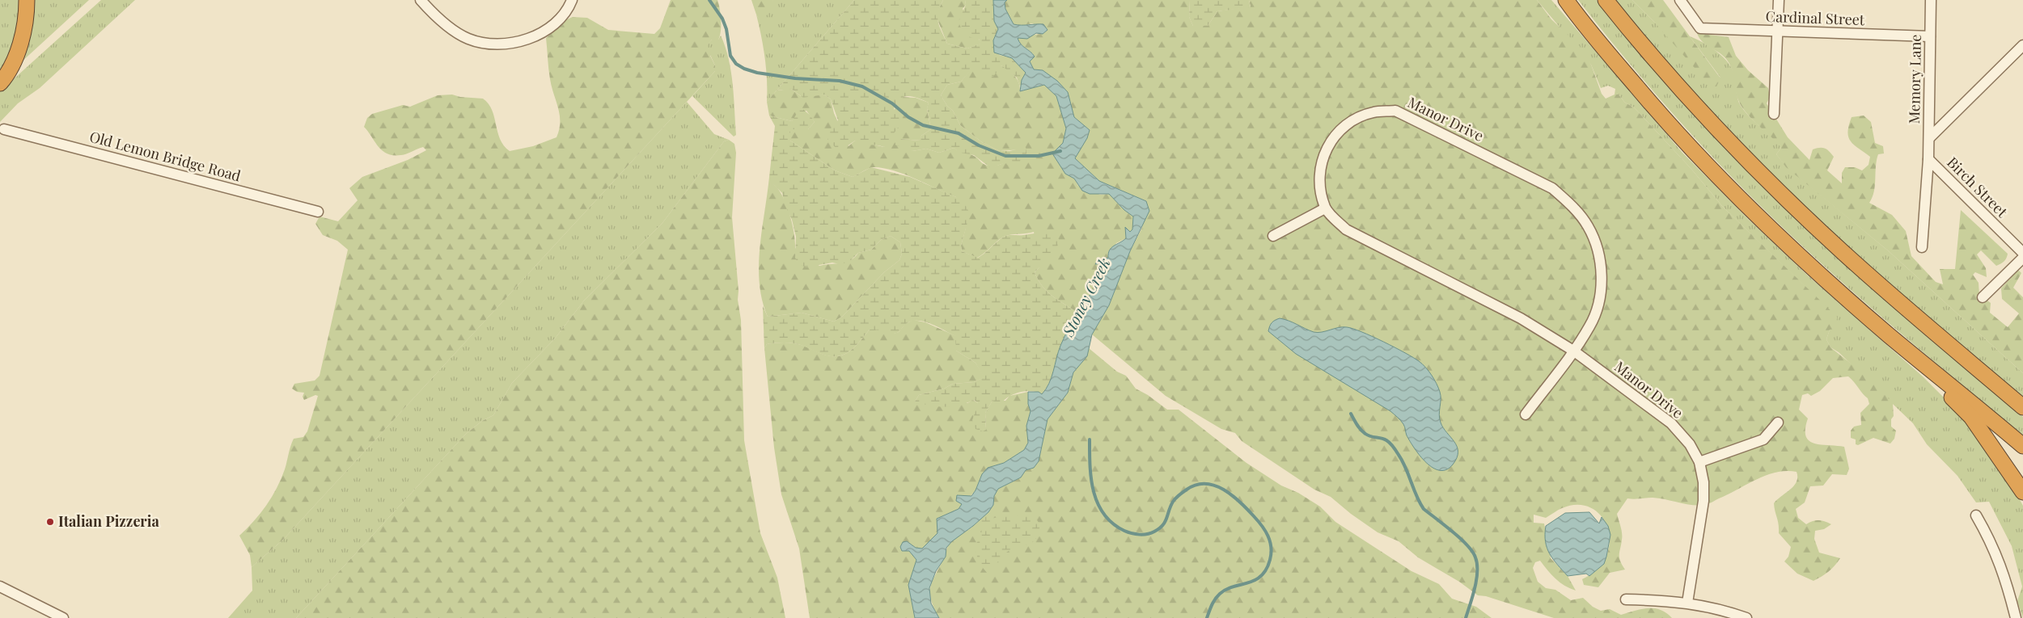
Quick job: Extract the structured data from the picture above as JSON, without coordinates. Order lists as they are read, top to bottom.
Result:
{
  "streets": {
    "street": [
      "Cardinal Street",
      "Memory Lane",
      "Manor Drive",
      "Old Lemon Bridge Road",
      "Birch Street"
    ]
  },
  "crossings": [
    ["Cardinal Street", "Memory Lane"],
    ["Memory Lane", "Birch Street"]
  ],
  "water": ["Stoney Creek"],
  "places": ["Italian Pizzeria"]
}
